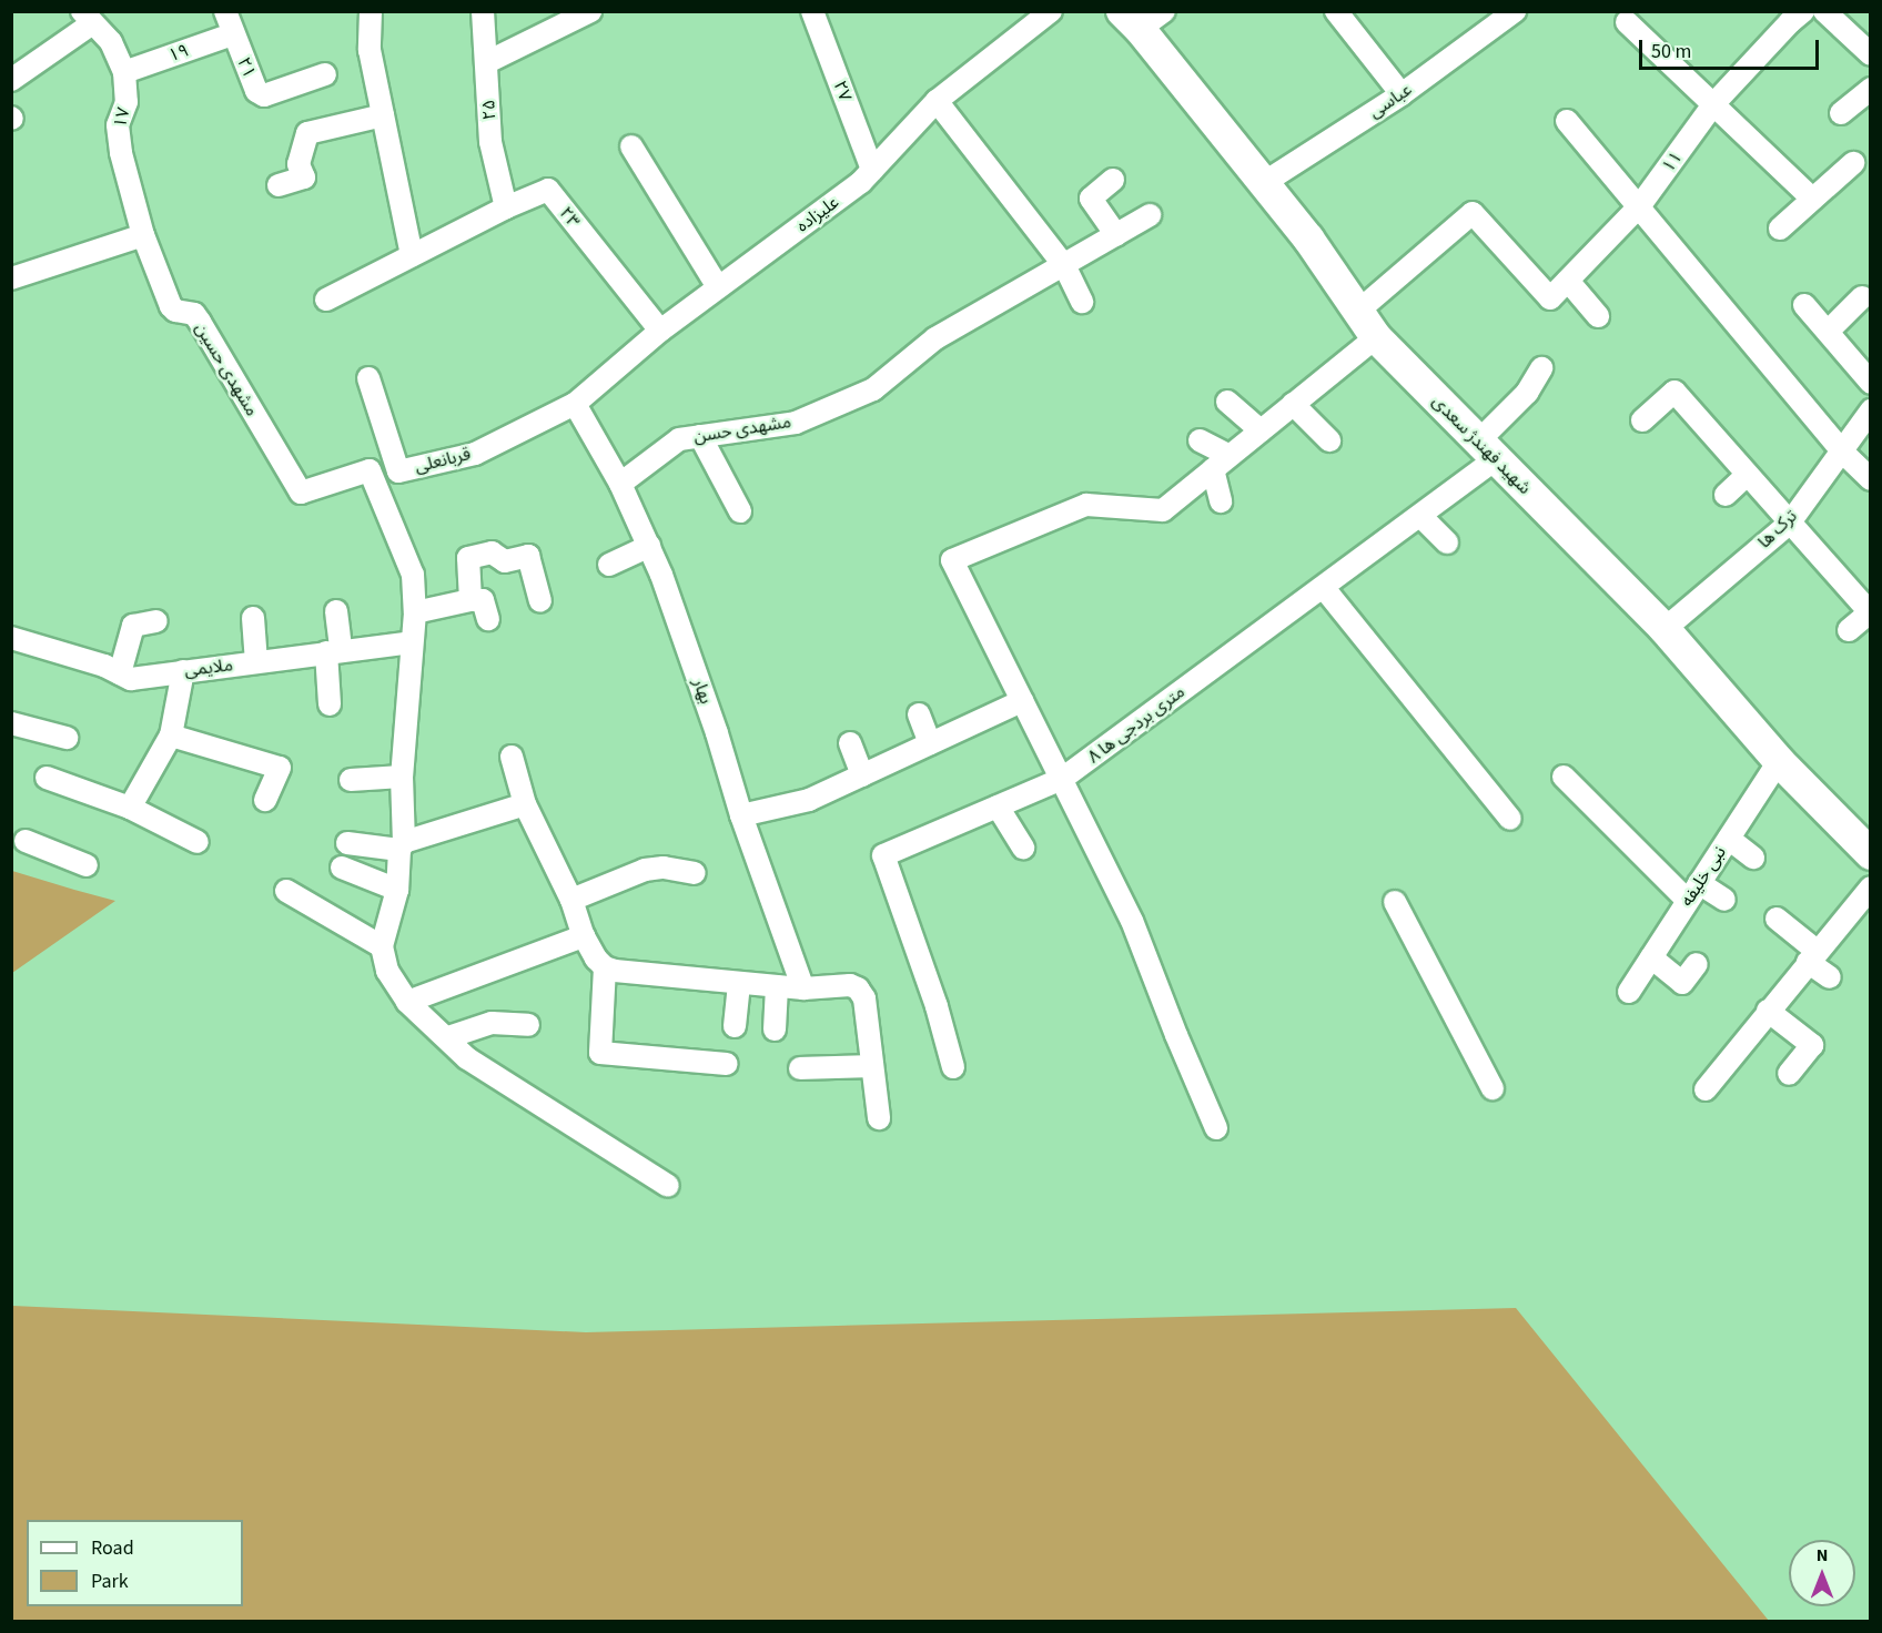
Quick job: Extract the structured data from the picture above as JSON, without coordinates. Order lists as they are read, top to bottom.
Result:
{
  "streets": {
    "street": [
      "۱۹",
      "۲۱",
      "۲۷",
      "عباسی",
      "۲۵",
      "۱۷",
      "۱۱",
      "علیزاده",
      "۲۳",
      "مشهدی حسین",
      "مشهدی حسن",
      "شهید فهندژ سعدی",
      "قربانعلی",
      "ترک ها",
      "ملایمی",
      "بهار",
      "۸ متری بردجی ها",
      "نبی خلیفه"
    ]
  },
  "crossings": [
    ["۱۹", "۲۱"],
    ["۱۹", "۱۷"],
    ["۲۷", "علیزاده"],
    ["عباسی", "شهید فهندژ سعدی"],
    ["۲۵", "۲۳"],
    ["۱۷", "مشهدی حسین"],
    ["۱۱", "شهید فهندژ سعدی"],
    ["علیزاده", "۲۳"],
    ["علیزاده", "قربانعلی"],
    ["علیزاده", "بهار"],
    ["مشهدی حسن", "بهار"],
    ["شهید فهندژ سعدی", "ترک ها"],
    ["شهید فهندژ سعدی", "۸ متری بردجی ها"],
    ["شهید فهندژ سعدی", "نبی خلیفه"],
    ["قربانعلی", "بهار"]
  ],
  "legend": ["Road", "Park"],
  "scale_bar": "50 m",
  "north": "top"
}
